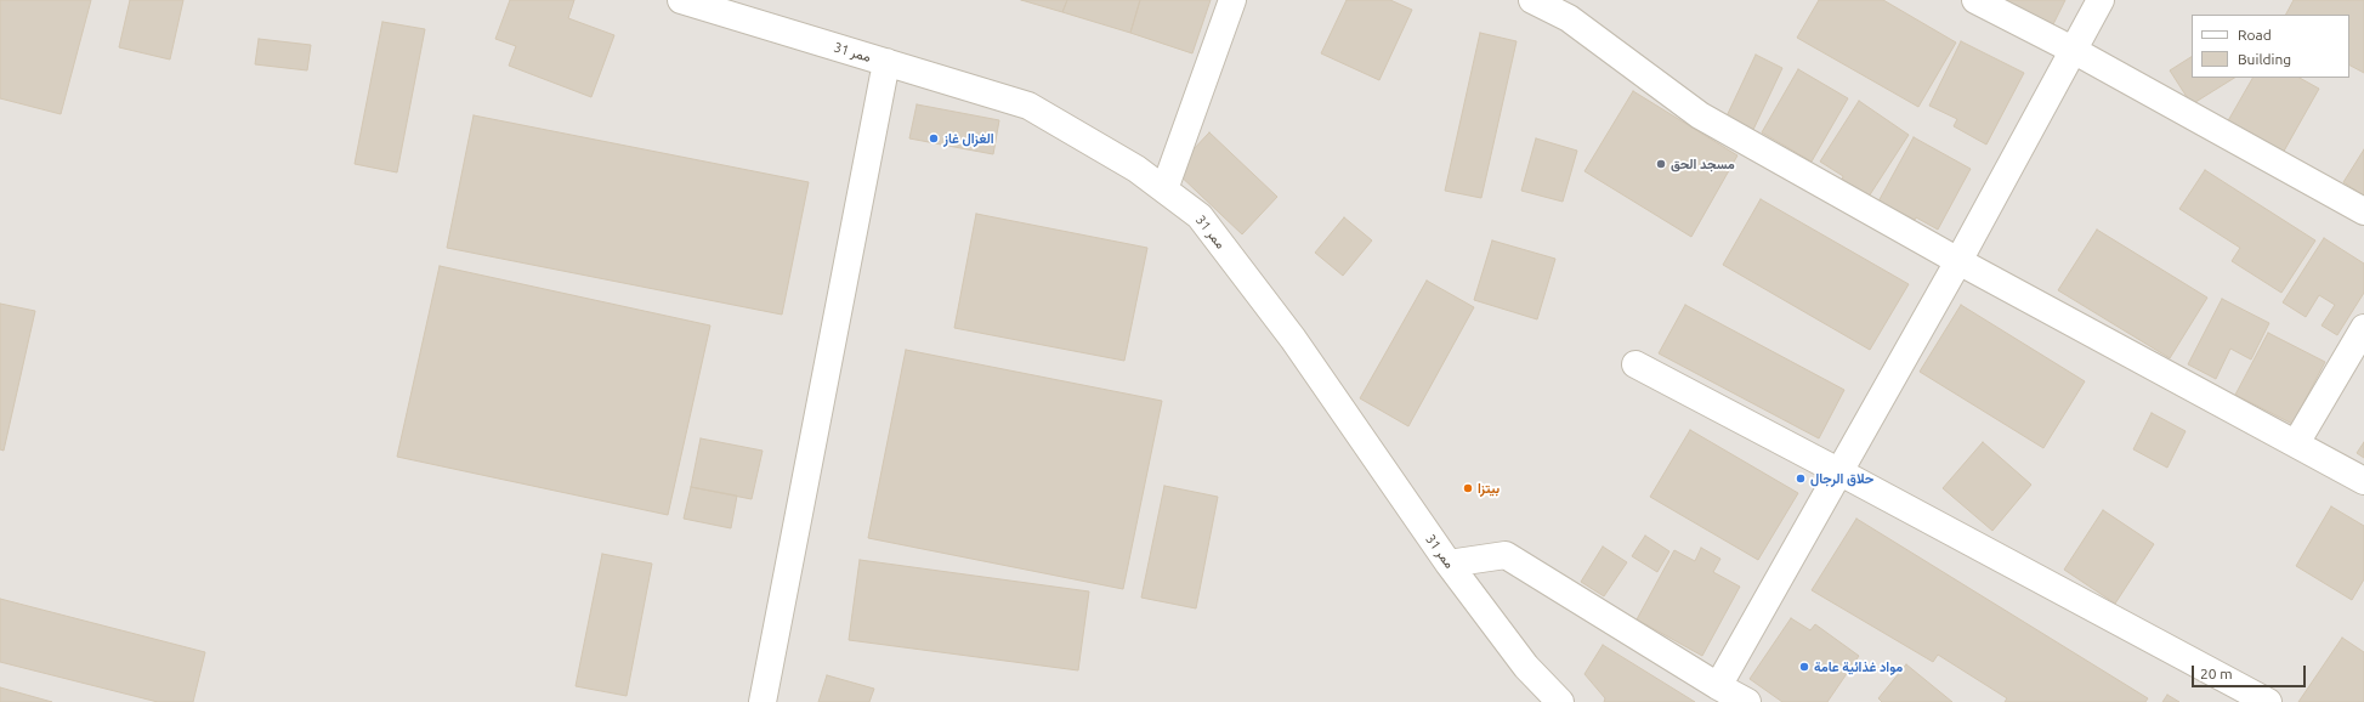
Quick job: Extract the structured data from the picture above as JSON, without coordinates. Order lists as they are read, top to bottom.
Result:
{
  "streets": {
    "street": ["ممر 31"]
  },
  "places": [
    "الغزال غاز",
    "مسجد الحق",
    "حلاق الرجال",
    "بيتزا",
    "مواد غذائية عامة"
  ],
  "legend": ["Road", "Building"],
  "scale_bar": "20 m"
}
